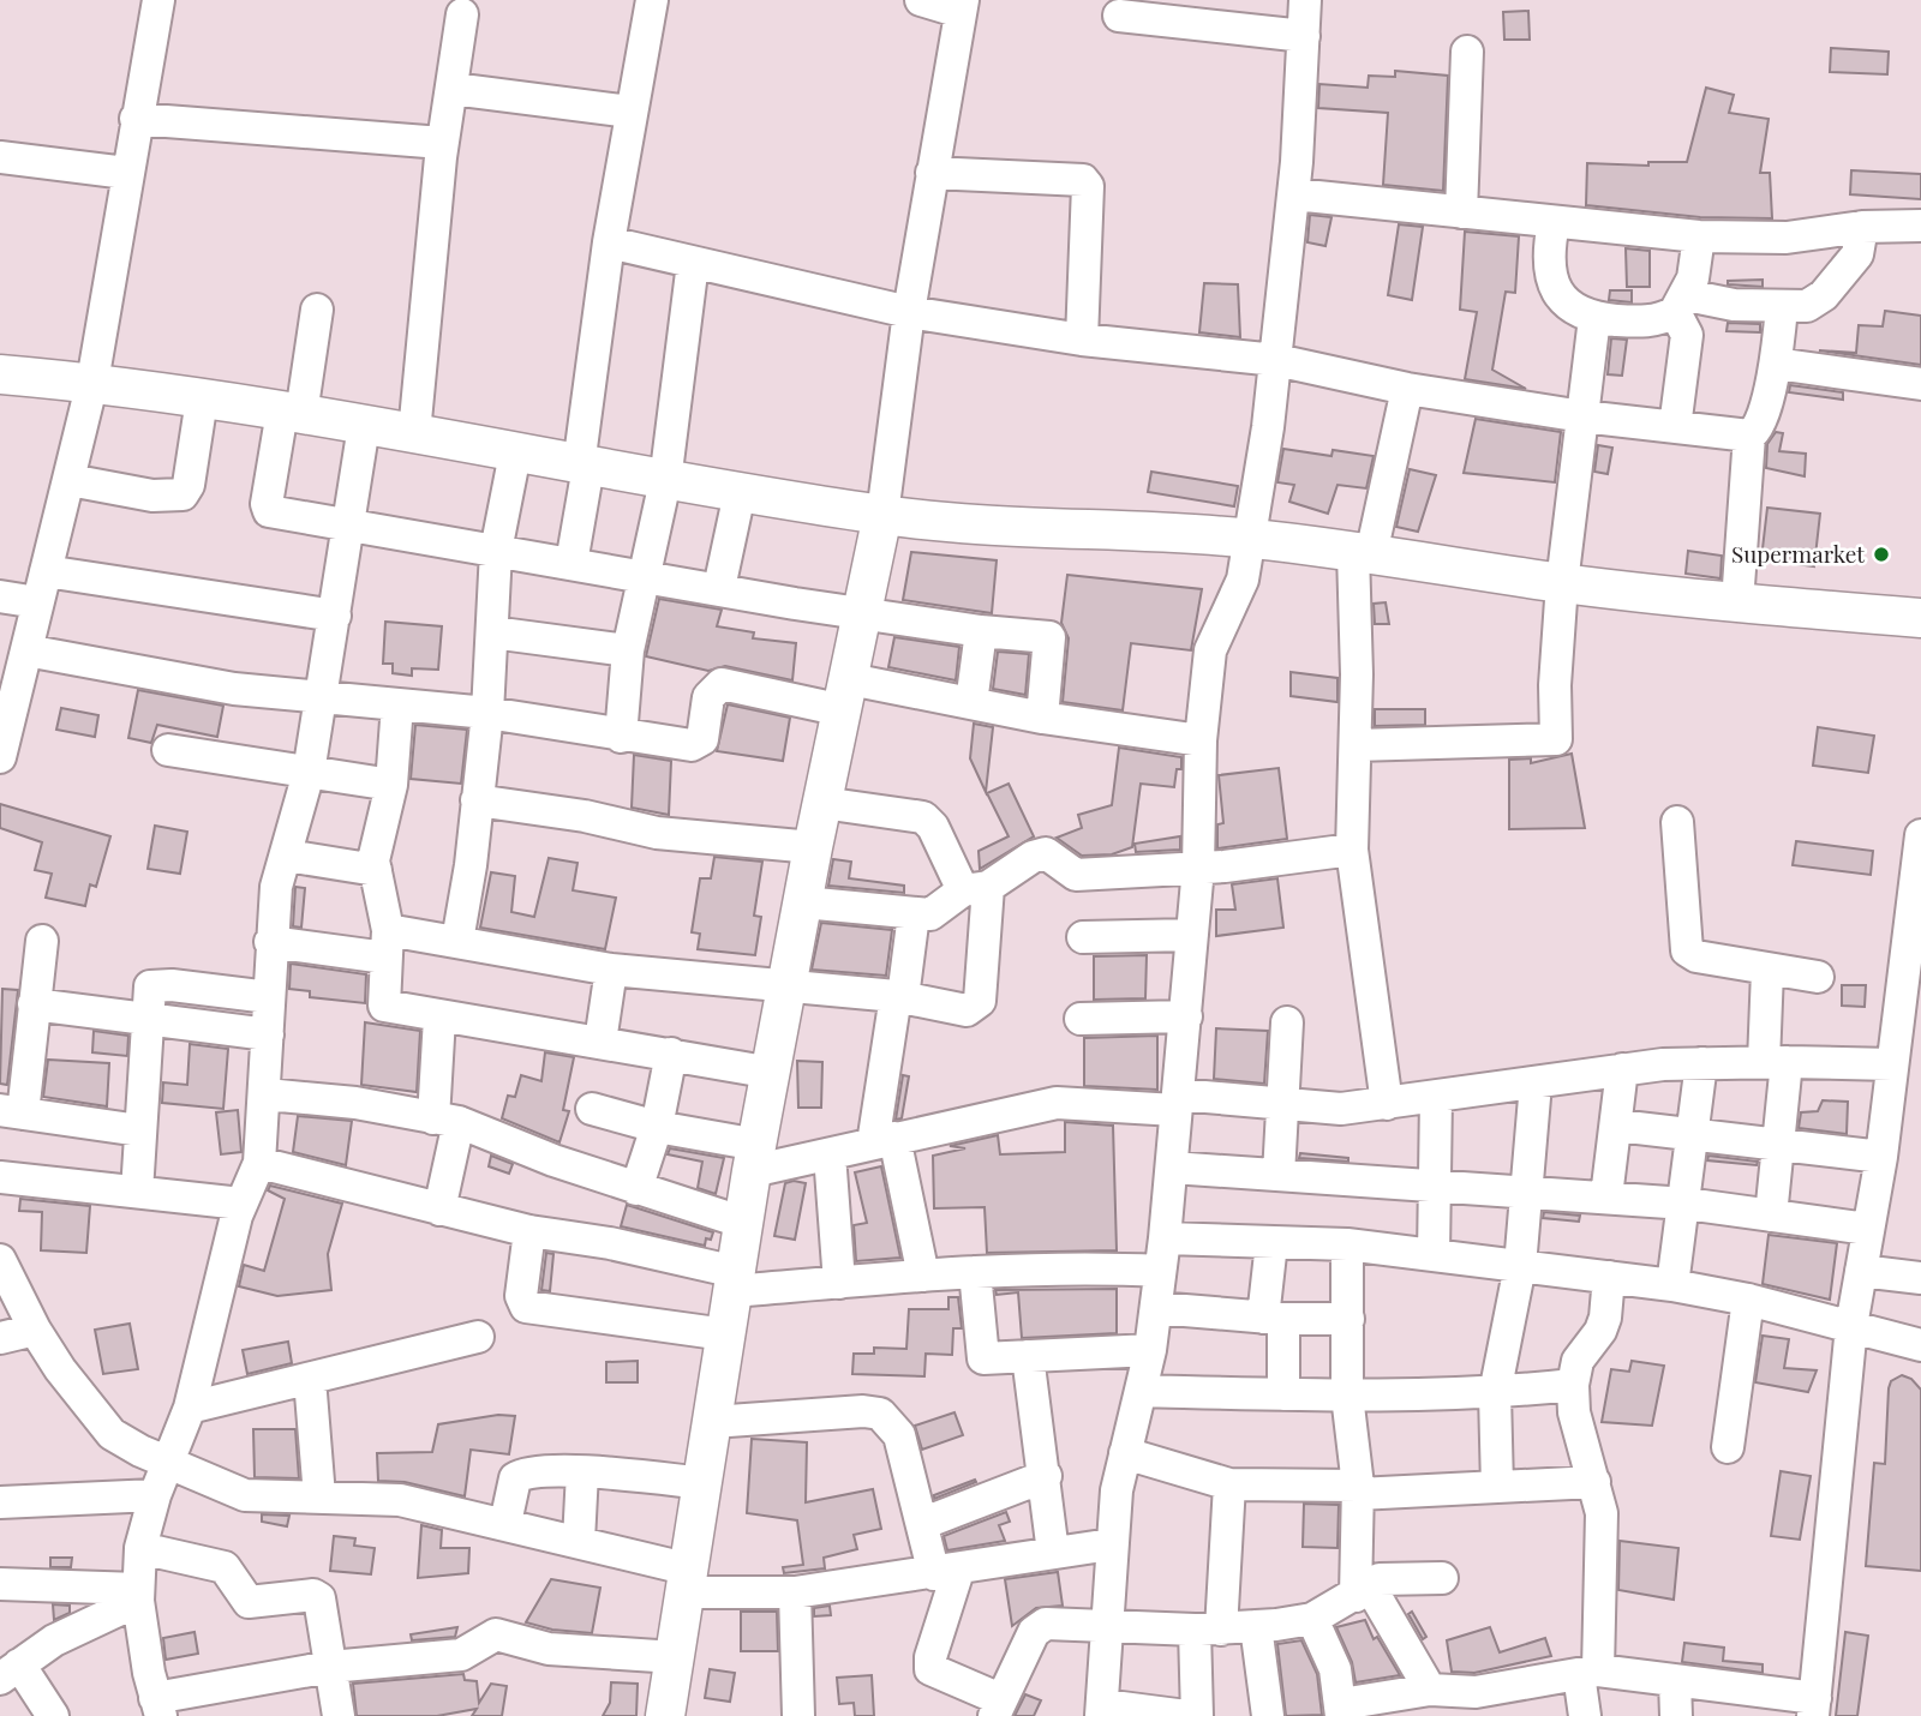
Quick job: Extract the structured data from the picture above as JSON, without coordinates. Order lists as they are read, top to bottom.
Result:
{
  "places": ["Supermarket"]
}
